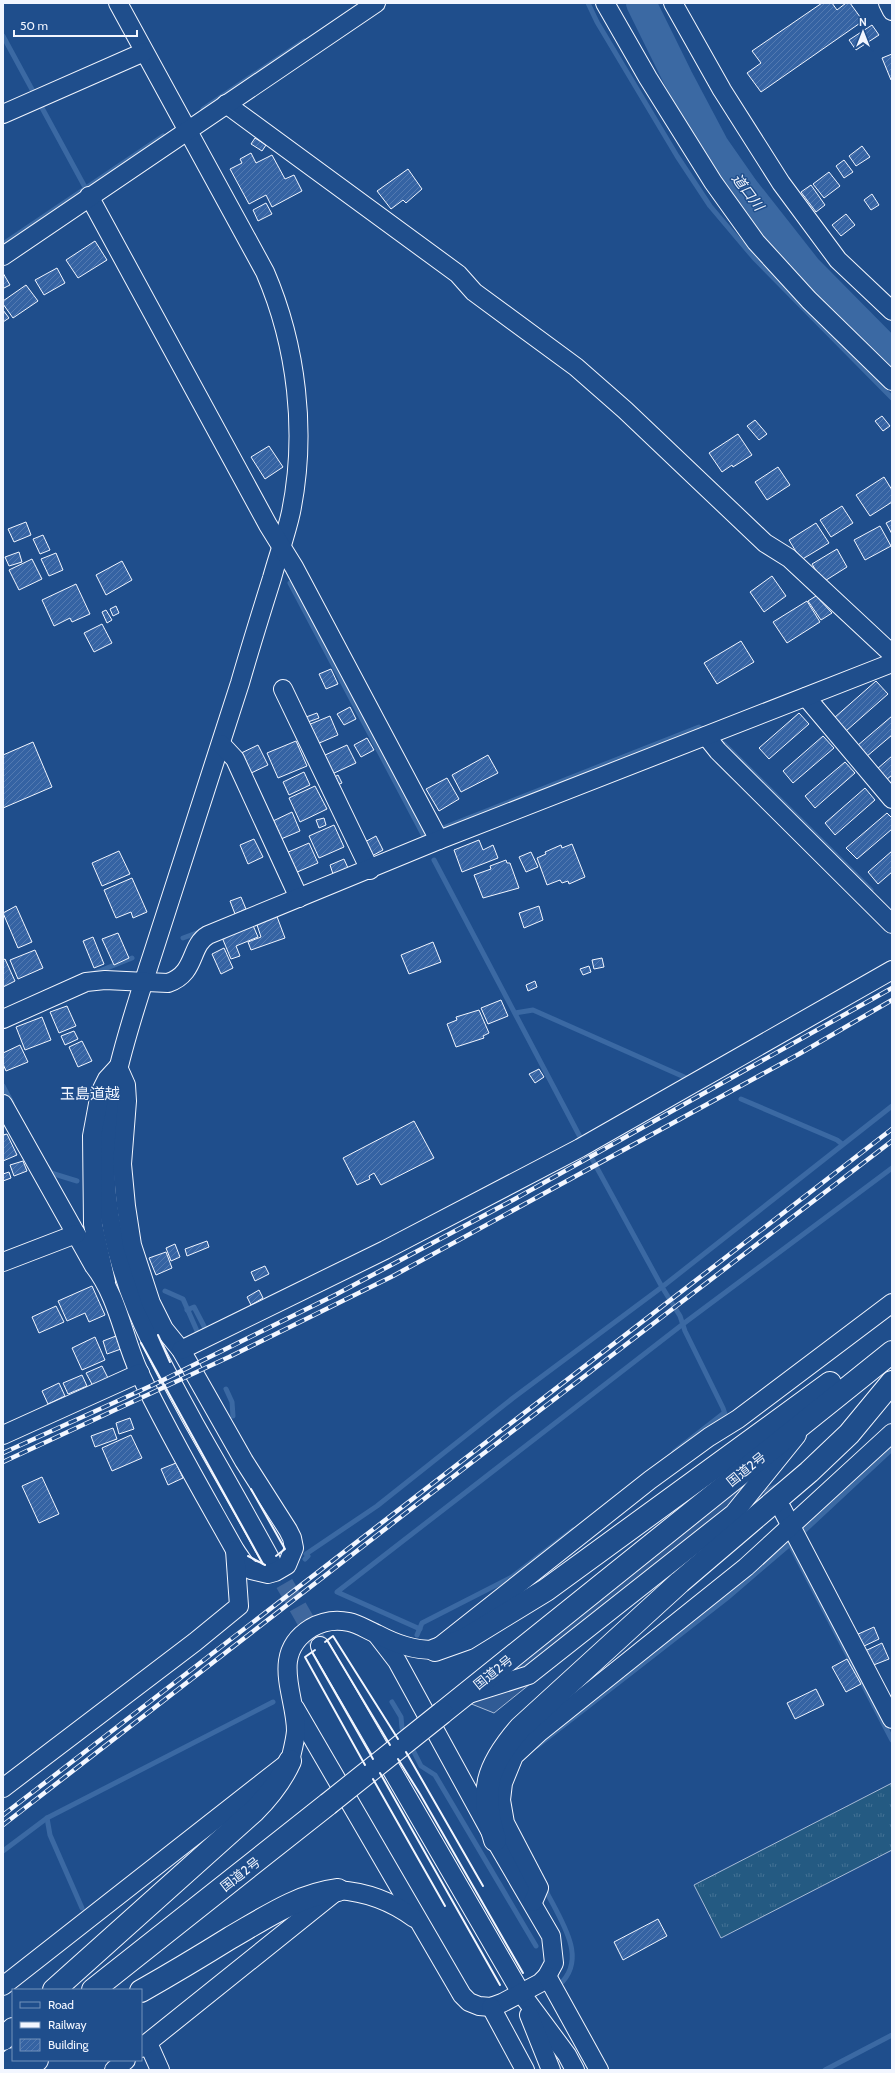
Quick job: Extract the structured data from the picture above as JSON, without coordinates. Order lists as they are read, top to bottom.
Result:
{
  "streets": {
    "highway": ["国道2号"]
  },
  "districts": ["玉島道越"],
  "water": ["道口川"],
  "legend": ["Road", "Railway", "Building"],
  "scale_bar": "50 m",
  "north": "top"
}
